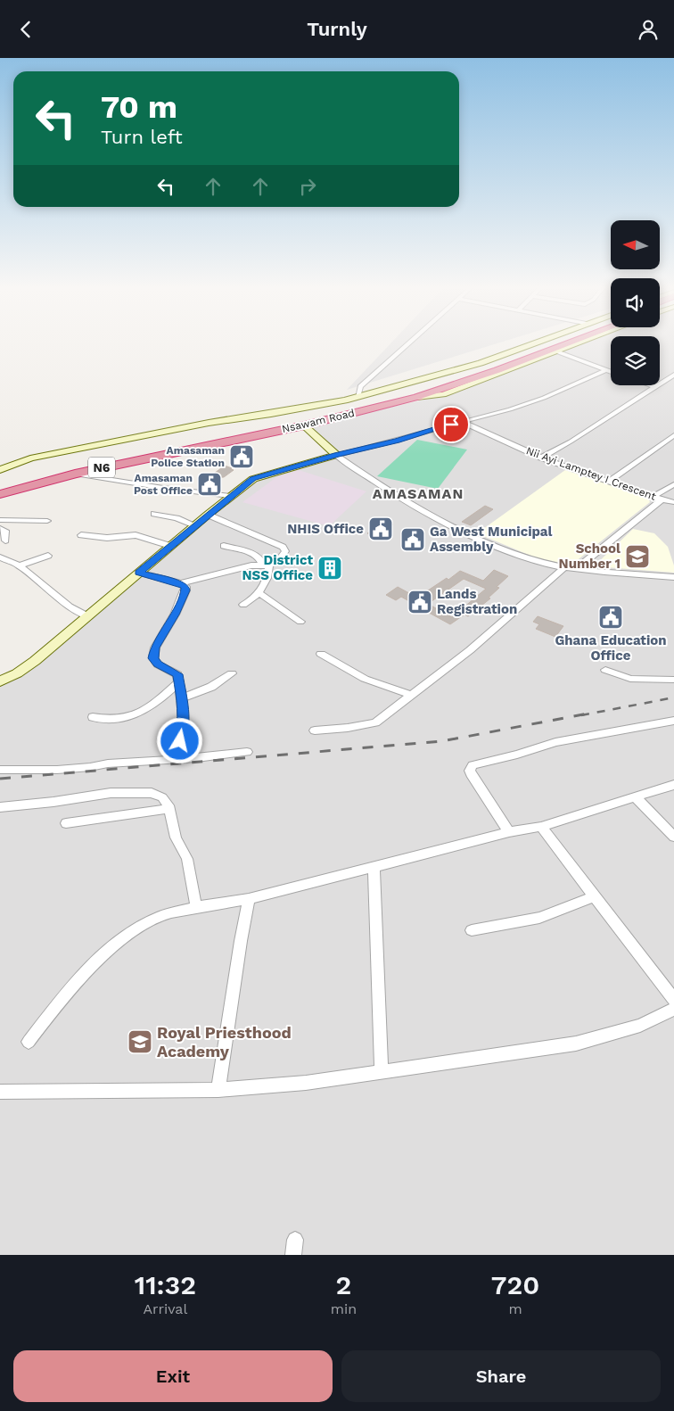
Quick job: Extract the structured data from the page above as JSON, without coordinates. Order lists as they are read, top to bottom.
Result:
{
  "streets": {
    "highway": ["Nsawam Road", "N6"],
    "street": ["Nii Ayi Lamptey I Crescent"]
  },
  "districts": ["AMASAMAN"],
  "places": {
    "public building": [
      "Amasaman Police Station",
      "Amasaman Post Office",
      "NHIS Office",
      "Ga West Municipal Assembly",
      "Lands Registration",
      "Ghana Education Office"
    ],
    "school or university": ["School Number 1", "Royal Priesthood Academy"],
    "building": ["District NSS Office"]
  },
  "north": "left",
  "page": {
    "header": "Turnly",
    "turn": ["70 m", "Turn left"],
    "eta": [
      "11:32",
      "Arrival",
      "2",
      "min",
      "720",
      "m"
    ],
    "buttons": ["Exit", "Share"]
  }
}
